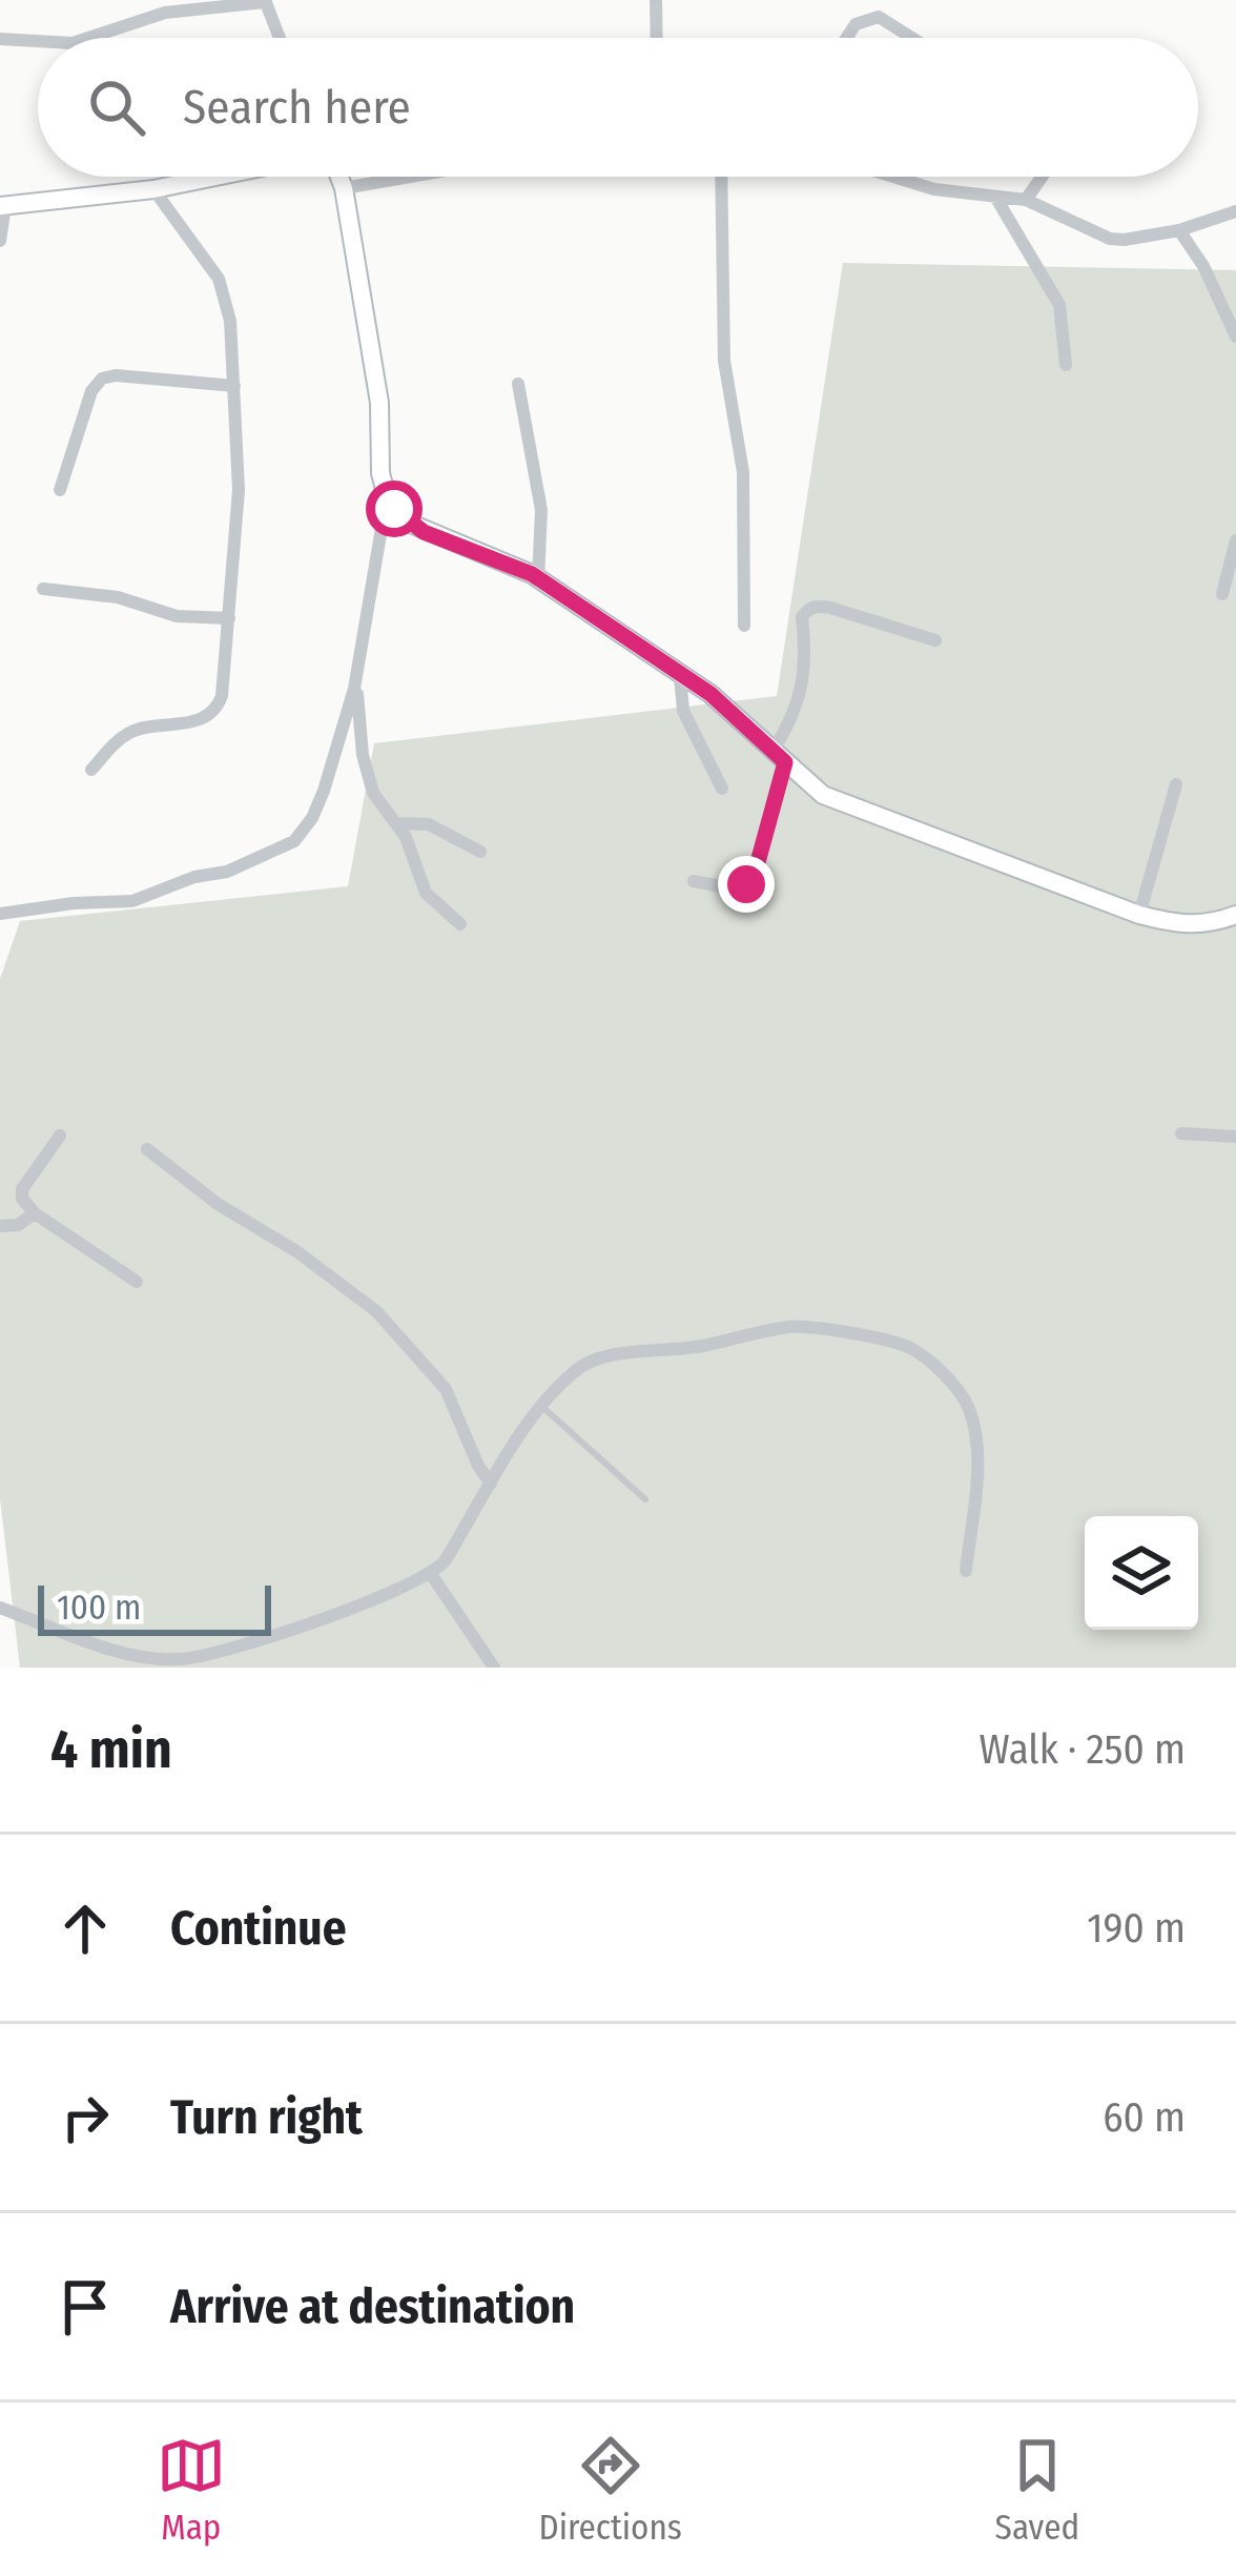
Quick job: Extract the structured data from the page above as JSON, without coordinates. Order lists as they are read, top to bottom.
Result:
{
  "scale_bar": "100 m",
  "page": {
    "search": "Search here",
    "scale": "100 m",
    "heading": ["4 min", "Walk · 250 m"],
    "list": [
      ["Continue", "190 m"],
      ["Turn right", "60 m"],
      "Arrive at destination"
    ],
    "nav": ["Map", "Directions", "Saved"]
  }
}
